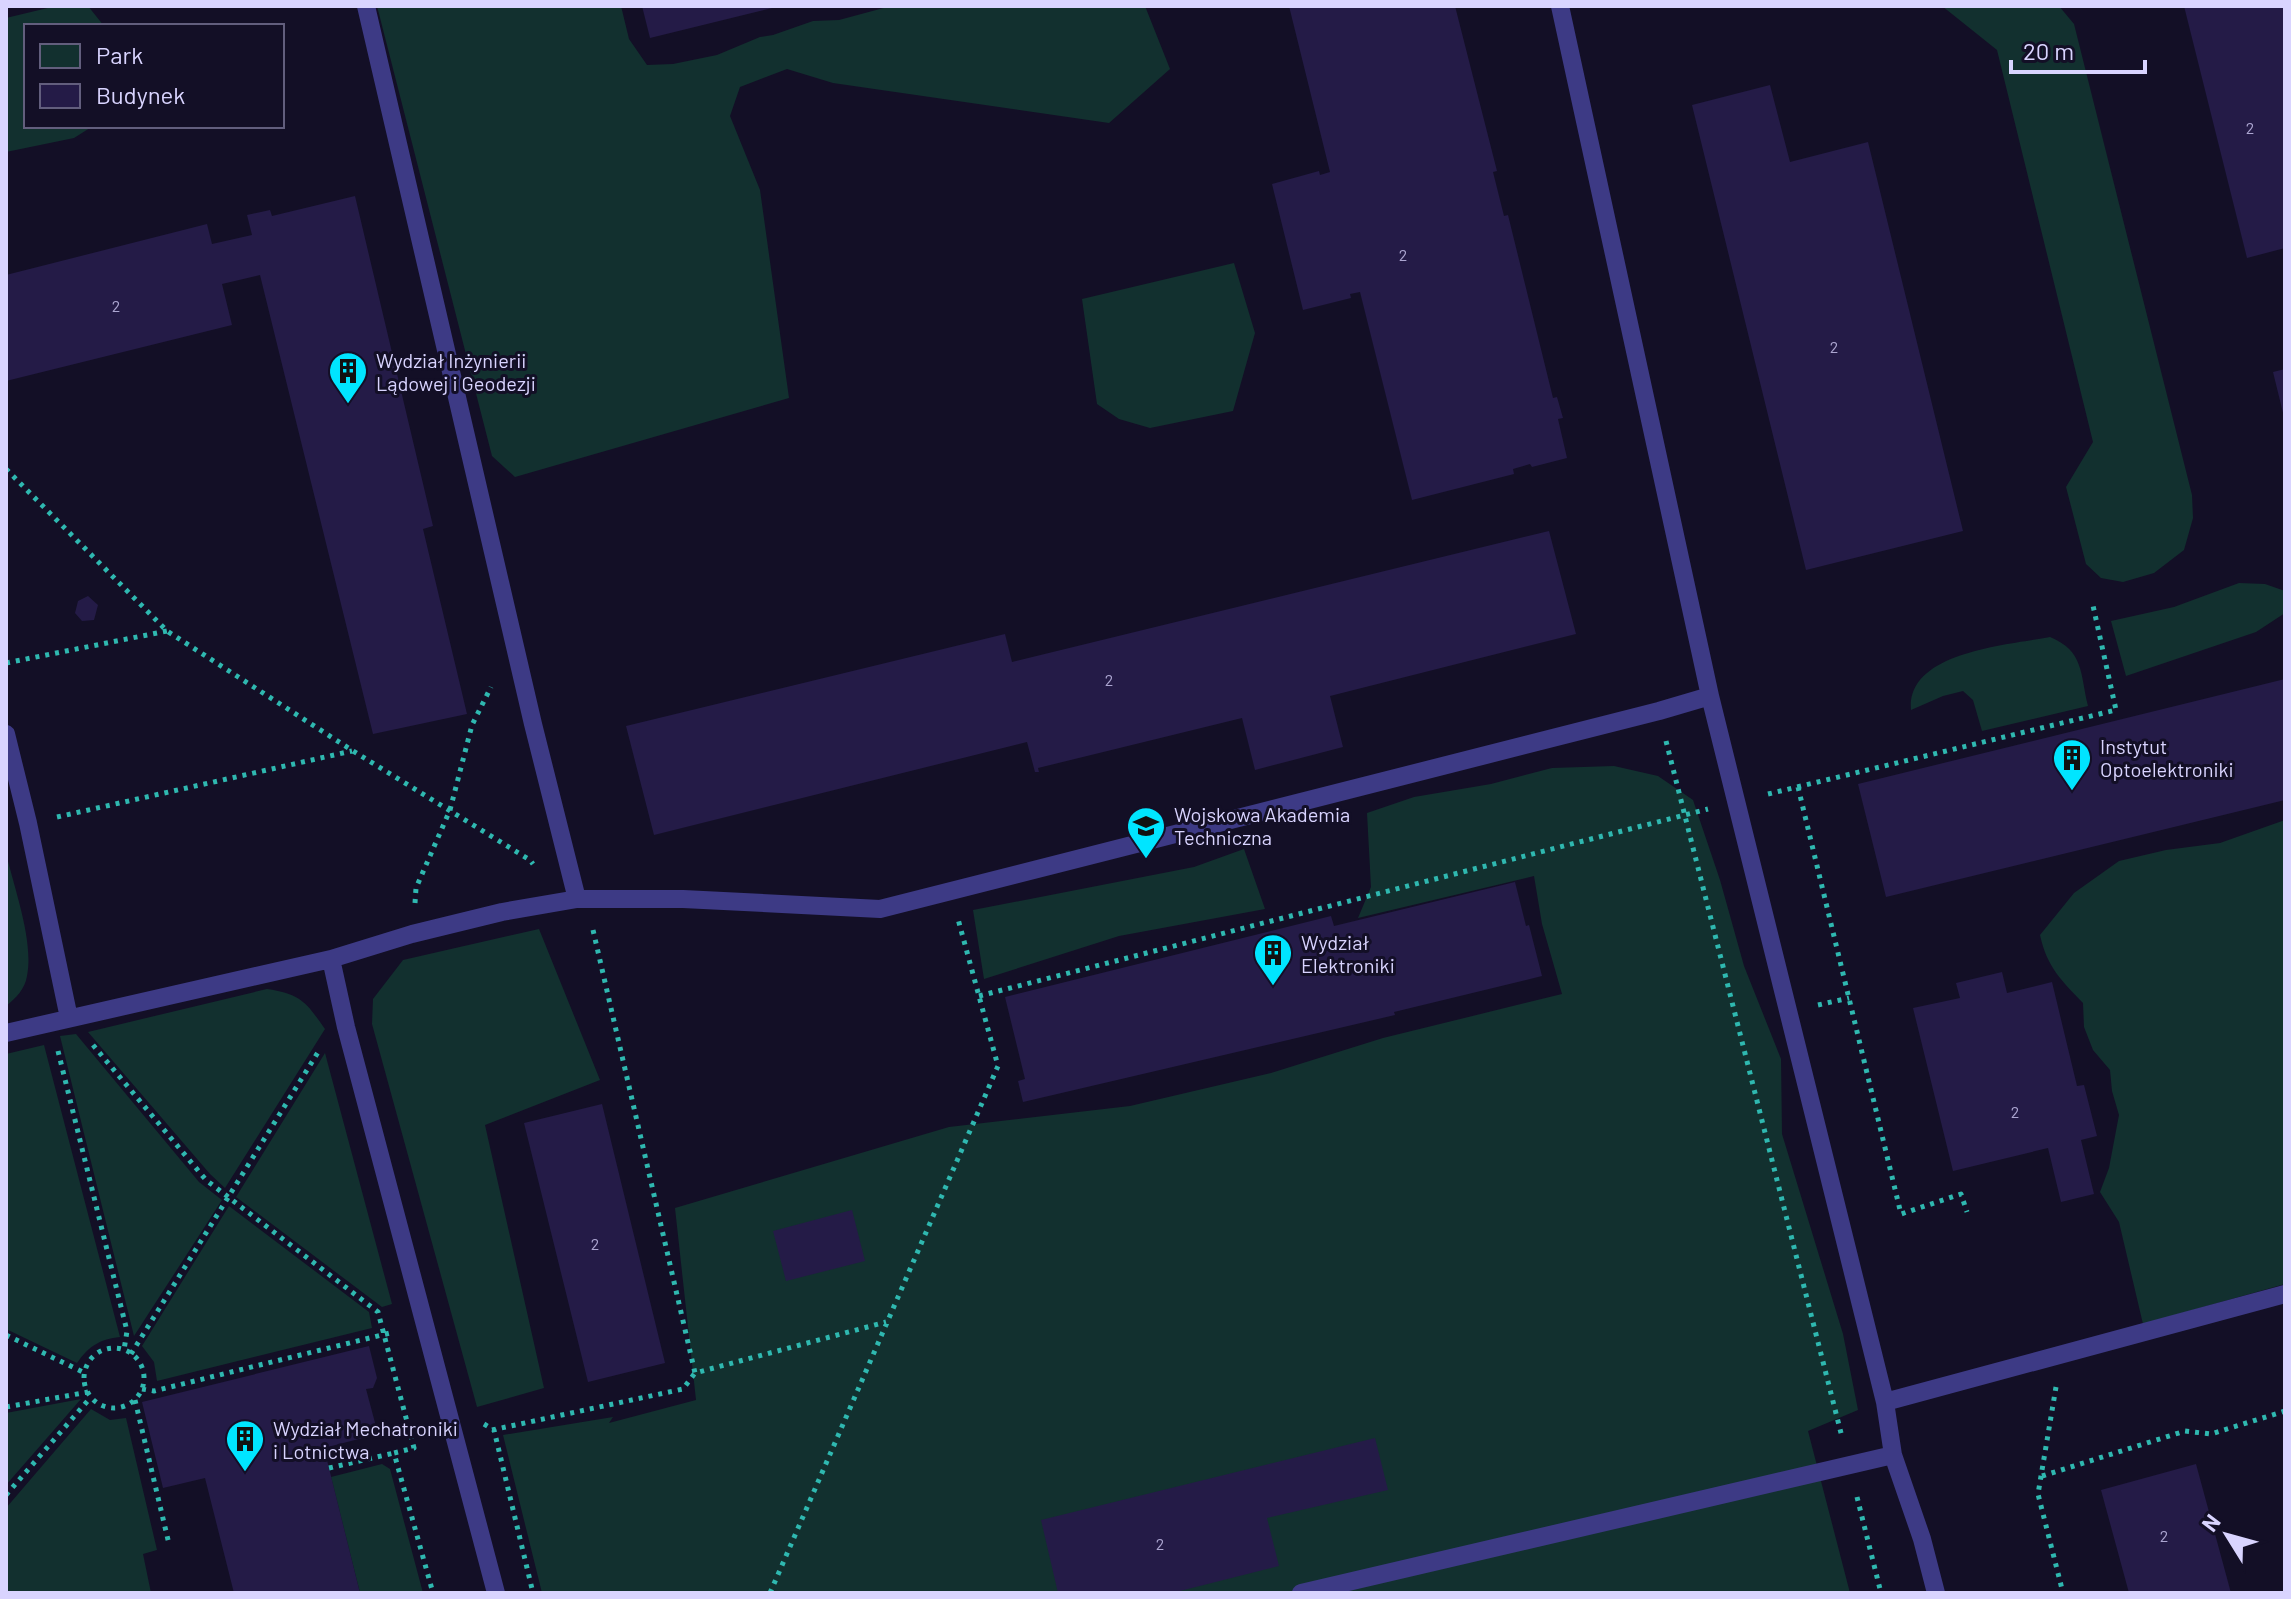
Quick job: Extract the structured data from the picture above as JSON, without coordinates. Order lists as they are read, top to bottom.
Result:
{
  "places": {
    "building": [
      "Wydział Inżynierii Lądowej i Geodezji",
      "Instytut Optoelektroniki",
      "Wydział Elektroniki",
      "Wydział Mechatroniki i Lotnictwa"
    ],
    "school or university": ["Wojskowa Akademia Techniczna"]
  },
  "house_numbers": [
    "2",
    "2",
    "2",
    "2",
    "2",
    "2",
    "2",
    "2",
    "2"
  ],
  "legend": ["Park", "Budynek"],
  "scale_bar": "20 m",
  "north": "top left"
}
